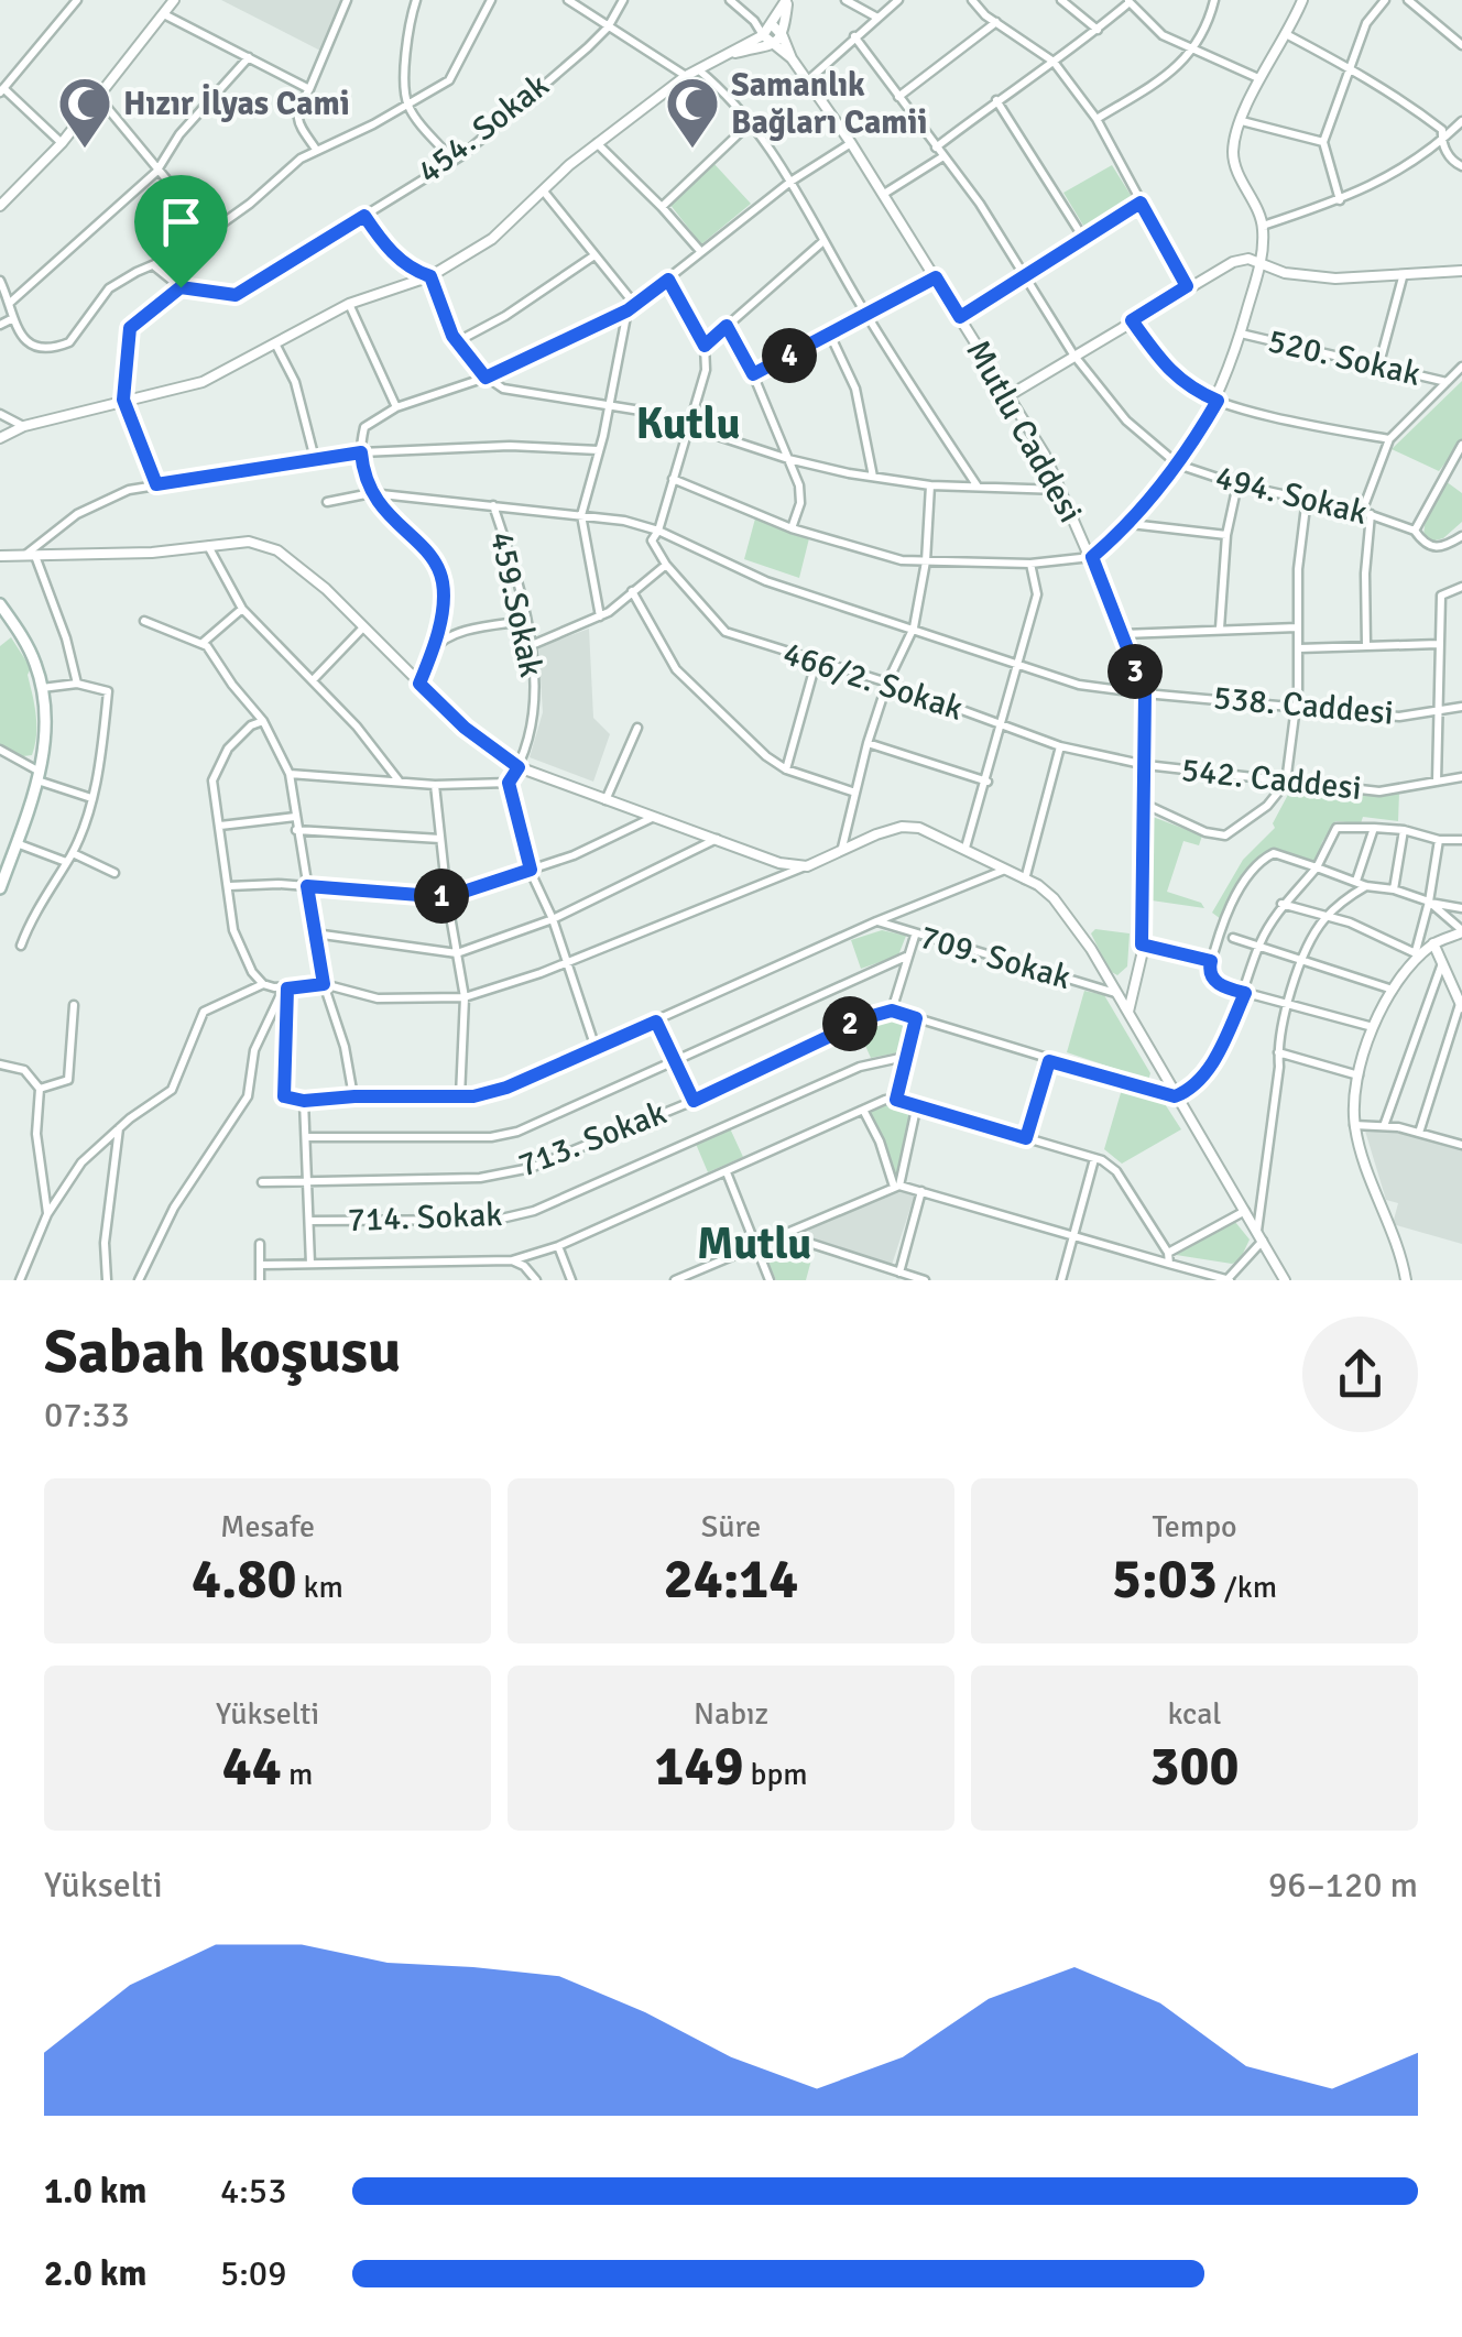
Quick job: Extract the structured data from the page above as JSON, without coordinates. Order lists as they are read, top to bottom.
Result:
{
  "streets": {
    "street": [
      "454. Sokak",
      "520. Sokak",
      "Mutlu Caddesi",
      "494. Sokak",
      "459.Sokak",
      "466/2. Sokak",
      "538. Caddesi",
      "542. Caddesi",
      "709. Sokak",
      "713. Sokak",
      "714. Sokak"
    ]
  },
  "crossings": [
    ["Mutlu Caddesi", "466/2. Sokak"],
    ["Mutlu Caddesi", "538. Caddesi"],
    ["Mutlu Caddesi", "542. Caddesi"],
    ["459.Sokak", "538. Caddesi"],
    ["466/2. Sokak", "538. Caddesi"],
    ["466/2. Sokak", "542. Caddesi"]
  ],
  "districts": ["Kutlu", "Mutlu"],
  "places": {
    "mosque": ["Hızır İlyas Cami", "Samanlık Bağları Camii"]
  },
  "page": {
    "pins": [
      "4",
      "3",
      "1",
      "2"
    ],
    "heading": ["Sabah koşusu", "07:33"],
    "stats": [
      ["Mesafe", "4.80 km"],
      ["Süre", "24:14"],
      ["Tempo", "5:03 /km"],
      ["Yükselti", "44 m"],
      ["Nabız", "149 bpm"],
      ["kcal", "300"]
    ],
    "chart": ["Yükselti", "96–120 m"],
    "list": [
      {
        "name": "1.0 km",
        "note": "4:53"
      },
      {
        "name": "2.0 km",
        "note": "5:09"
      }
    ]
  }
}
